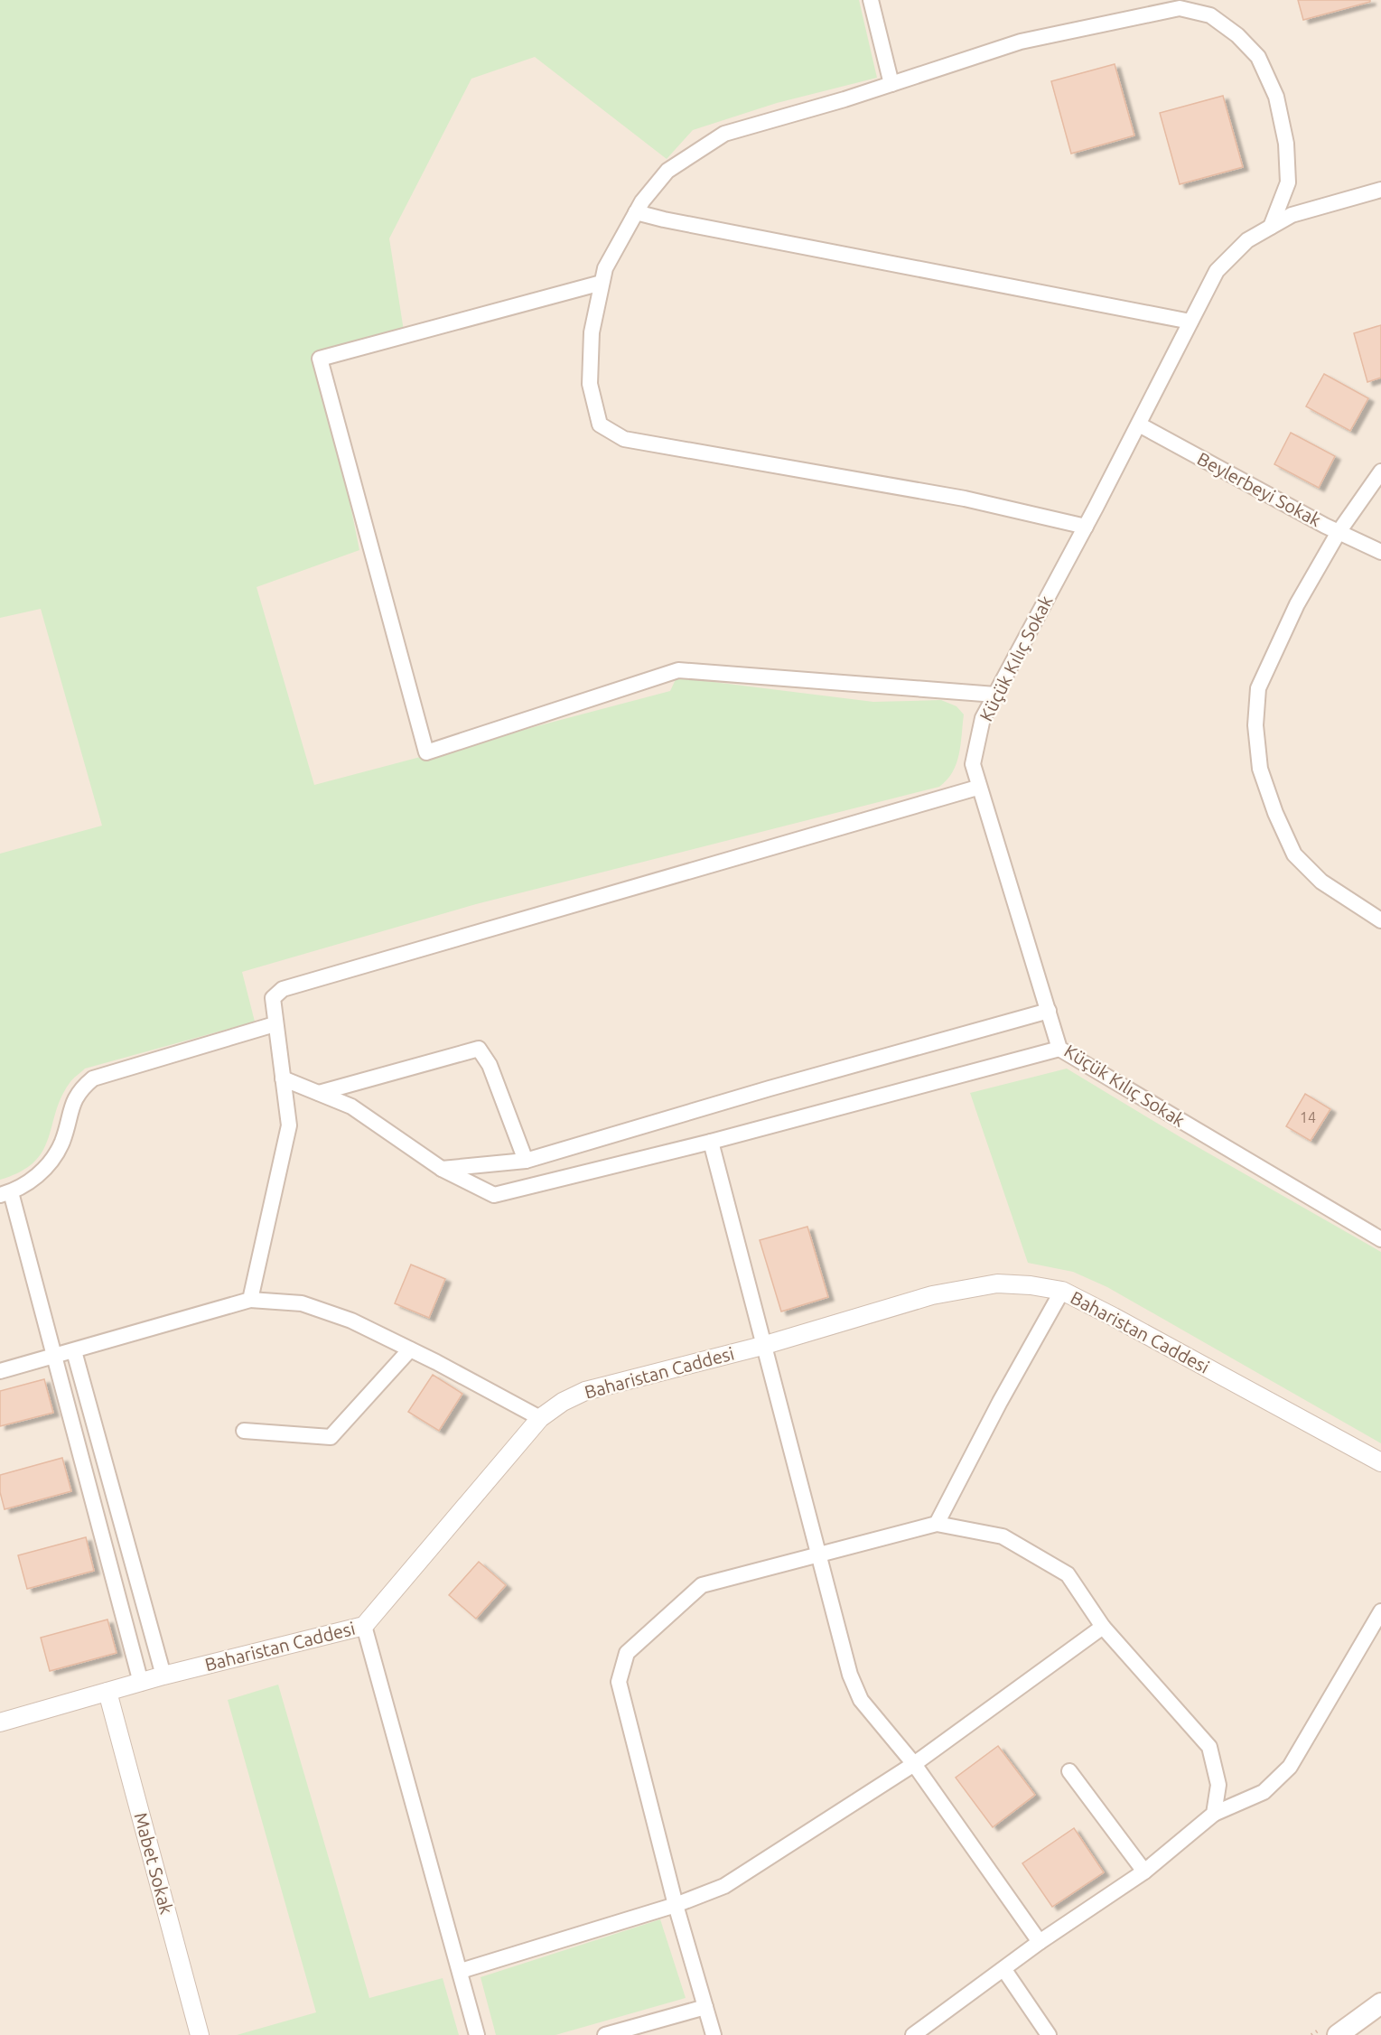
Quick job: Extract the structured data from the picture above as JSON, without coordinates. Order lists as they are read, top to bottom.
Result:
{
  "streets": {
    "street": [
      "Beylerbeyi Sokak",
      "Küçük Kılıç Sokak",
      "Baharistan Caddesi",
      "Mabet Sokak"
    ]
  },
  "crossings": [
    ["Beylerbeyi Sokak", "Küçük Kılıç Sokak"],
    ["Baharistan Caddesi", "Mabet Sokak"]
  ],
  "house_numbers": ["14"]
}
